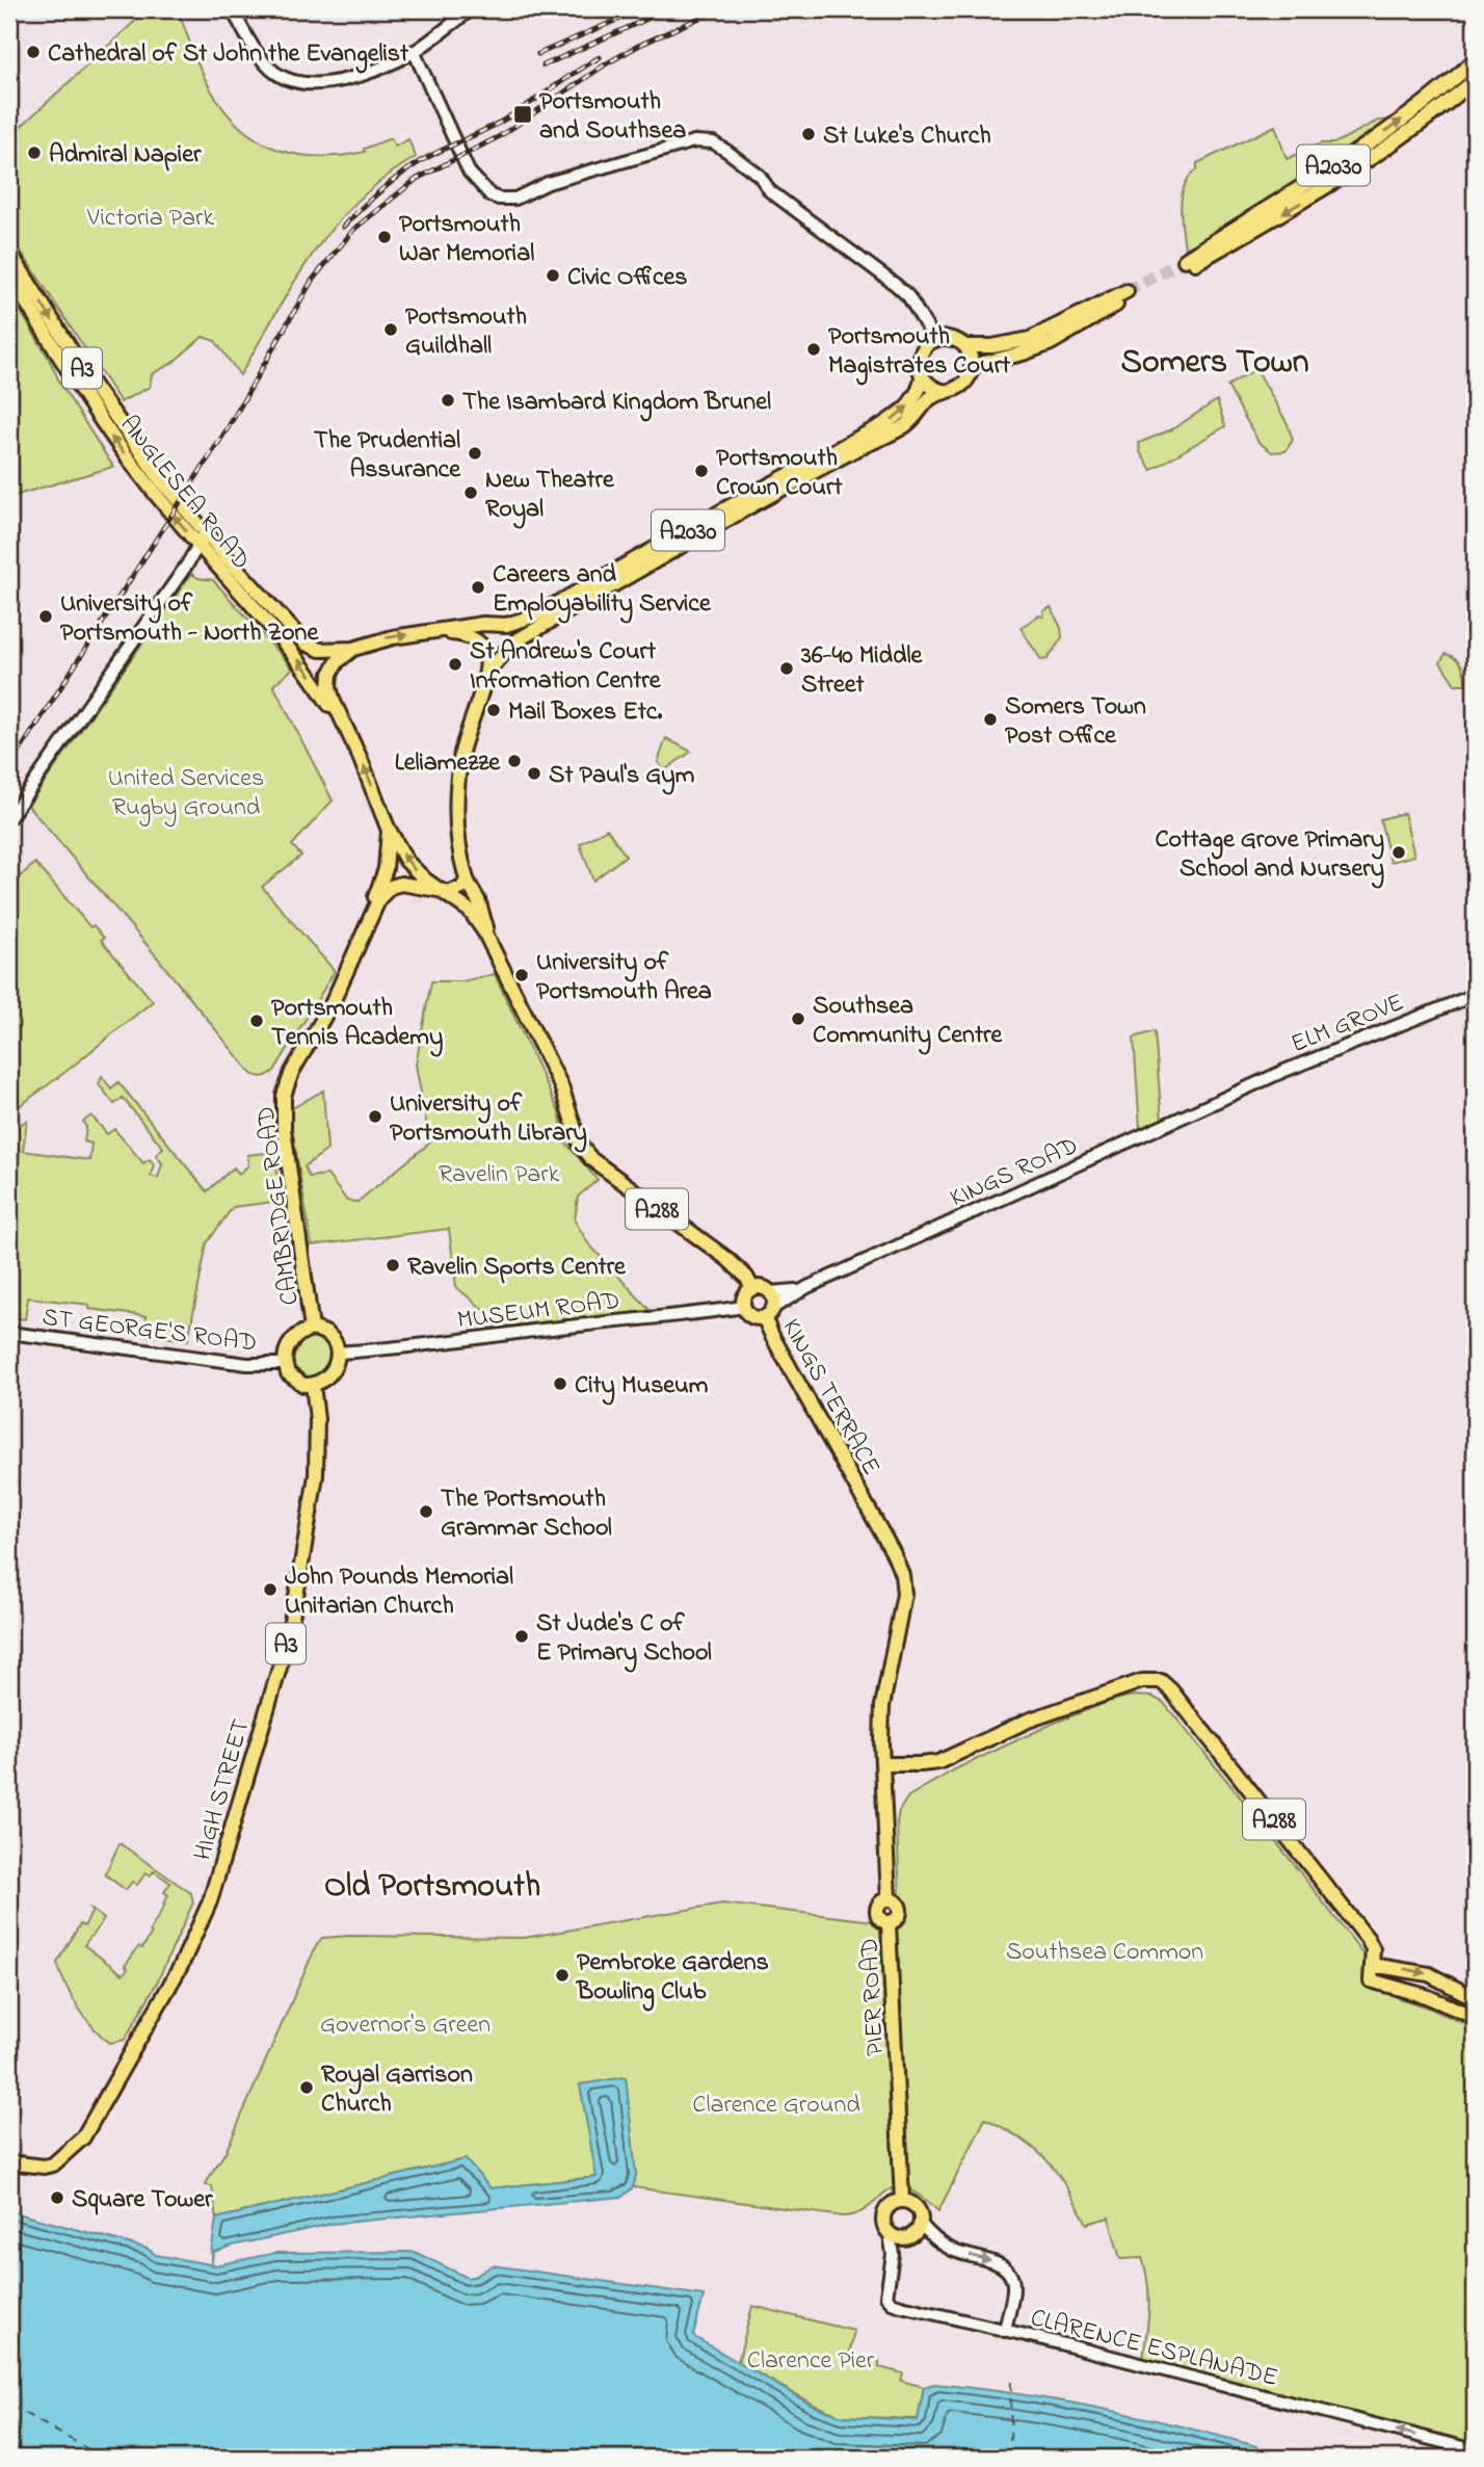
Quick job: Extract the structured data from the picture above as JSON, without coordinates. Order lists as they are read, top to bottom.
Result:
{
  "streets": {
    "main road": [
      "A2030",
      "A3",
      "ANGLESEA ROAD",
      "CAMBRIDGE ROAD",
      "A288",
      "KINGS TERRACE",
      "HIGH STREET",
      "PIER ROAD"
    ],
    "street": [
      "ELM GROVE",
      "KINGS ROAD",
      "MUSEUM ROAD",
      "ST GEORGE'S ROAD",
      "CLARENCE ESPLANADE"
    ]
  },
  "crossings": [
    ["A2030", "A3"],
    ["A3", "ANGLESEA ROAD"],
    ["A3", "CAMBRIDGE ROAD"],
    ["A3", "A288"],
    ["ELM GROVE", "KINGS ROAD"],
    ["KINGS ROAD", "A288"],
    ["KINGS ROAD", "MUSEUM ROAD"],
    ["KINGS ROAD", "KINGS TERRACE"],
    ["CAMBRIDGE ROAD", "A288"],
    ["CAMBRIDGE ROAD", "MUSEUM ROAD"],
    ["CAMBRIDGE ROAD", "ST GEORGE'S ROAD"],
    ["CAMBRIDGE ROAD", "HIGH STREET"],
    ["A288", "MUSEUM ROAD"],
    ["A288", "KINGS TERRACE"],
    ["A288", "PIER ROAD"],
    ["MUSEUM ROAD", "ST GEORGE'S ROAD"],
    ["MUSEUM ROAD", "KINGS TERRACE"],
    ["MUSEUM ROAD", "HIGH STREET"],
    ["ST GEORGE'S ROAD", "HIGH STREET"],
    ["KINGS TERRACE", "PIER ROAD"],
    ["PIER ROAD", "CLARENCE ESPLANADE"]
  ],
  "one_way": ["CLARENCE ESPLANADE"],
  "districts": ["Somers Town", "Old Portsmouth"],
  "parks": [
    "Victoria Park",
    "United Services Rugby Ground",
    "Ravelin Park",
    "Southsea Common",
    "Governor's Green",
    "Clarence Ground",
    "Clarence Pier"
  ],
  "places": {
    "other": [
      "Cathedral of St John the Evangelist",
      "St Luke's Church",
      "Admiral Napier",
      "Portsmouth War Memorial",
      "Civic Offices",
      "Portsmouth Guildhall",
      "Portsmouth Magistrates Court",
      "The Isambard Kingdom Brunel",
      "The Prudential Assurance",
      "Portsmouth Crown Court",
      "New Theatre Royal",
      "Careers and Employability Service",
      "University of Portsmouth - North Zone",
      "St Andrew's Court Information Centre",
      "36-40 Middle Street",
      "Mail Boxes Etc.",
      "Somers Town Post Office",
      "Leliamezze",
      "St Paul's Gym",
      "Cottage Grove Primary School and Nursery",
      "University of Portsmouth Area",
      "Southsea Community Centre",
      "Portsmouth Tennis Academy",
      "University of Portsmouth Library",
      "Ravelin Sports Centre",
      "City Museum",
      "The Portsmouth Grammar School",
      "John Pounds Memorial Unitarian Church",
      "St Jude's C of E Primary School",
      "Pembroke Gardens Bowling Club",
      "Royal Garrison Church",
      "Square Tower"
    ],
    "transit": ["Portsmouth and Southsea"]
  }
}
